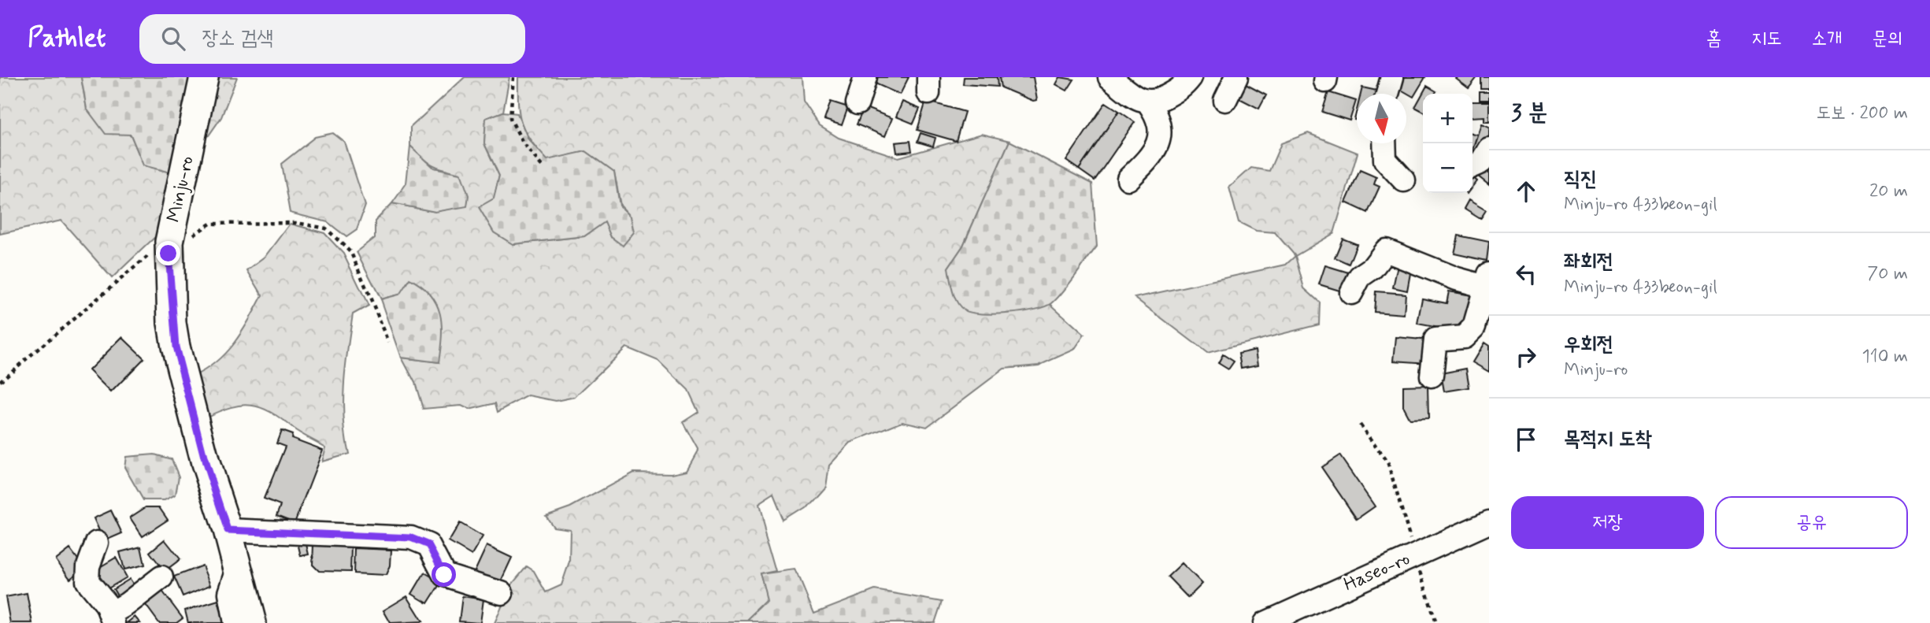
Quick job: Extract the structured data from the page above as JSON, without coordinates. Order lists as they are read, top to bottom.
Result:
{
  "streets": {
    "main road": ["Minju-ro"],
    "street": ["Haseo-ro"]
  },
  "north": "bottom",
  "page": {
    "header": "Pathlet",
    "search": "장소 검색",
    "nav": [
      "홈",
      "지도",
      "소개",
      "문의"
    ],
    "heading": ["3 분", "도보 · 200 m"],
    "map_buttons": ["+", "−"],
    "list": [
      ["직진", "Minju-ro 433beon-gil", "20 m"],
      ["좌회전", "Minju-ro 433beon-gil", "70 m"],
      ["우회전", "Minju-ro", "110 m"],
      "목적지 도착"
    ],
    "buttons": ["저장", "공유"]
  }
}
